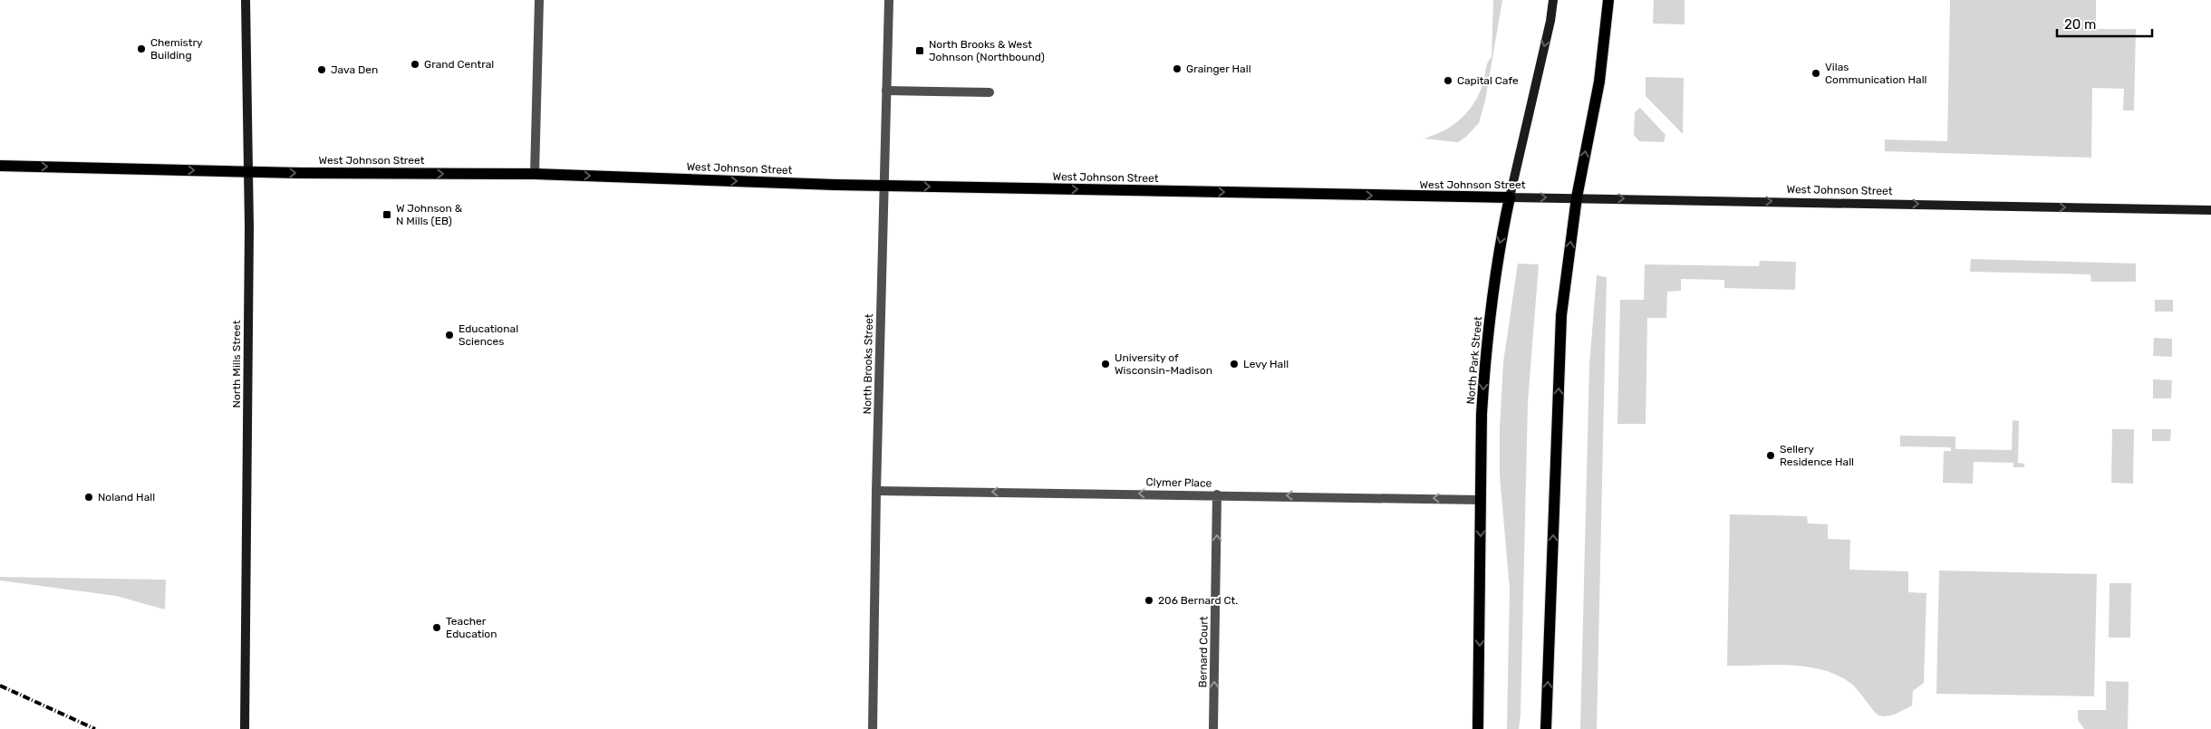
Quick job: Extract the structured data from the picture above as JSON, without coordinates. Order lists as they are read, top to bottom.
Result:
{
  "streets": {
    "main road": ["West Johnson Street", "North Park Street", "North Mills Street"],
    "street": ["North Brooks Street", "Clymer Place", "Bernard Court"]
  },
  "crossings": [
    ["West Johnson Street", "North Park Street"],
    ["West Johnson Street", "North Mills Street"],
    ["West Johnson Street", "North Brooks Street"],
    ["North Park Street", "Clymer Place"],
    ["North Brooks Street", "Clymer Place"],
    ["Clymer Place", "Bernard Court"]
  ],
  "one_way": ["West Johnson Street", "Clymer Place", "Bernard Court"],
  "places": {
    "other": [
      "Chemistry Building",
      "Grand Central",
      "Grainger Hall",
      "Java Den",
      "Vilas Communication Hall",
      "Capital Cafe",
      "Educational Sciences",
      "University of Wisconsin-Madison",
      "Levy Hall",
      "Sellery Residence Hall",
      "Noland Hall",
      "206 Bernard Ct.",
      "Teacher Education"
    ],
    "transit": ["North Brooks & West Johnson (Northbound)", "W Johnson & N Mills (EB)"]
  },
  "scale_bar": "20 m"
}
